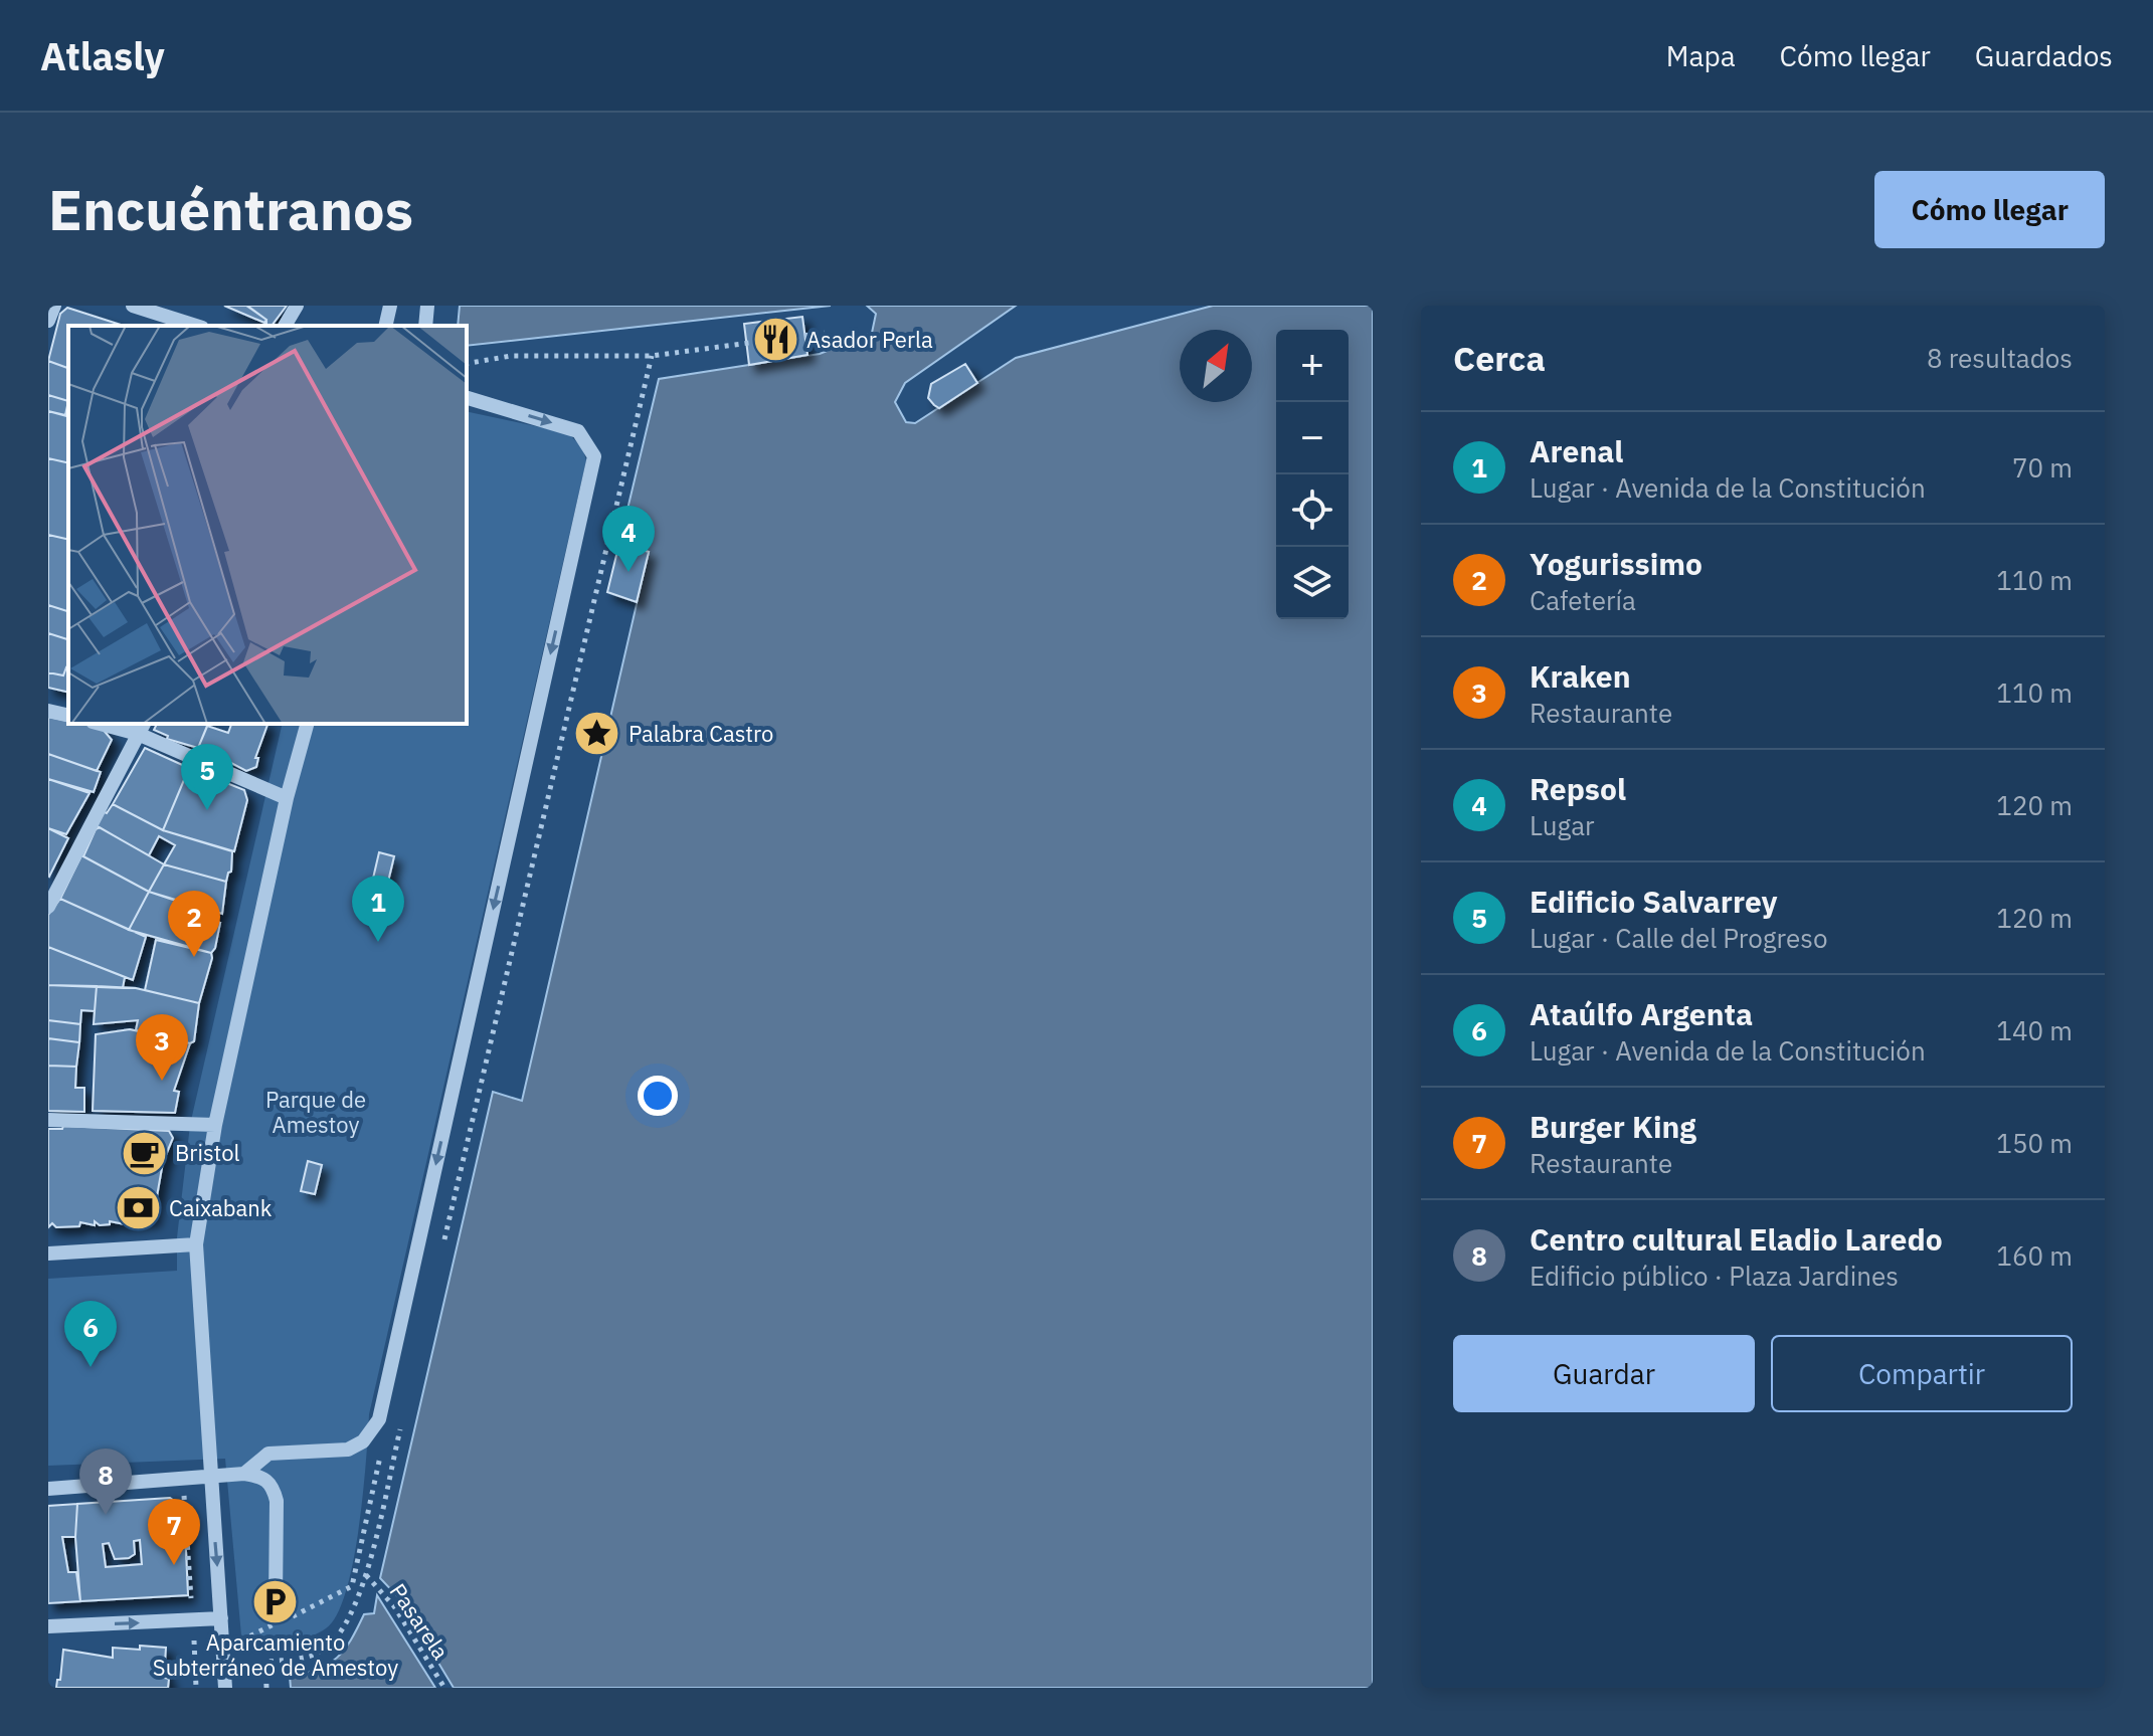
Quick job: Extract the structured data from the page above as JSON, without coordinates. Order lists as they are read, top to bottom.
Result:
{
  "streets": {
    "path": ["Pasarela"]
  },
  "parks": ["Parque de Amestoy"],
  "places": {
    "restaurant": ["Asador Perla"],
    "place": ["Palabra Castro"],
    "cafe": ["Bristol"],
    "bank": ["Caixabank"],
    "parking": ["Aparcamiento Subterráneo de Amestoy"]
  },
  "north": "top right",
  "page": {
    "header": "Atlasly",
    "nav": ["Mapa", "Cómo llegar", "Guardados"],
    "buttons": [
      "Cómo llegar",
      ["Guardar", "Compartir"]
    ],
    "title": "Encuéntranos",
    "heading": ["Cerca", "8 resultados"],
    "map_buttons": ["+", "−"],
    "list": [
      {
        "mark": "1",
        "name": "Arenal",
        "note": "Lugar · Avenida de la Constitución",
        "value": "70 m"
      },
      {
        "mark": "2",
        "name": "Yogurissimo",
        "note": "Cafetería",
        "value": "110 m"
      },
      {
        "mark": "3",
        "name": "Kraken",
        "note": "Restaurante",
        "value": "110 m"
      },
      {
        "mark": "4",
        "name": "Repsol",
        "note": "Lugar",
        "value": "120 m"
      },
      {
        "mark": "5",
        "name": "Edificio Salvarrey",
        "note": "Lugar · Calle del Progreso",
        "value": "120 m"
      },
      {
        "mark": "6",
        "name": "Ataúlfo Argenta",
        "note": "Lugar · Avenida de la Constitución",
        "value": "140 m"
      },
      {
        "mark": "7",
        "name": "Burger King",
        "note": "Restaurante",
        "value": "150 m"
      },
      {
        "mark": "8",
        "name": "Centro cultural Eladio Laredo",
        "note": "Edificio público · Plaza Jardines",
        "value": "160 m"
      }
    ],
    "pins": [
      "4",
      "5",
      "1",
      "2",
      "3",
      "6",
      "8",
      "7"
    ]
  }
}
